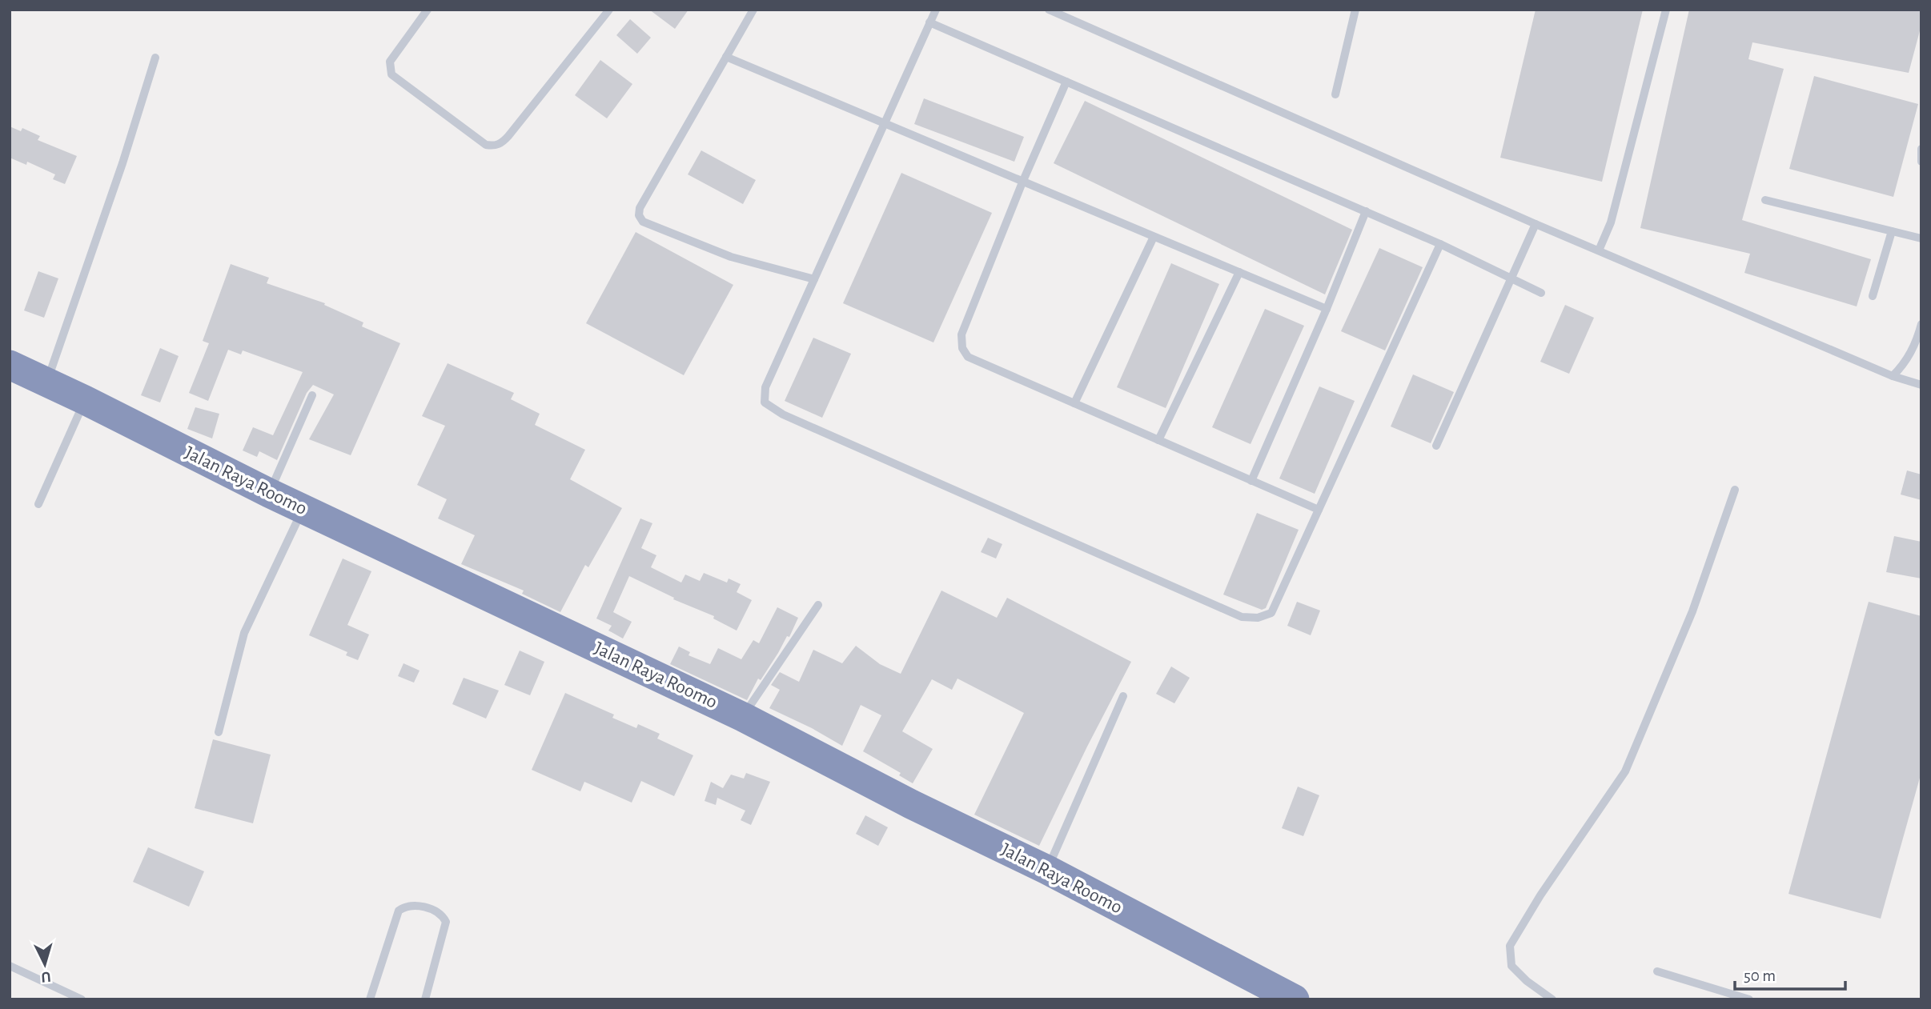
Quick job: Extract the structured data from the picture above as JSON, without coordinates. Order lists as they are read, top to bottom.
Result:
{
  "streets": {
    "highway": ["Jalan Raya Roomo"]
  },
  "scale_bar": "50 m",
  "north": "bottom"
}
